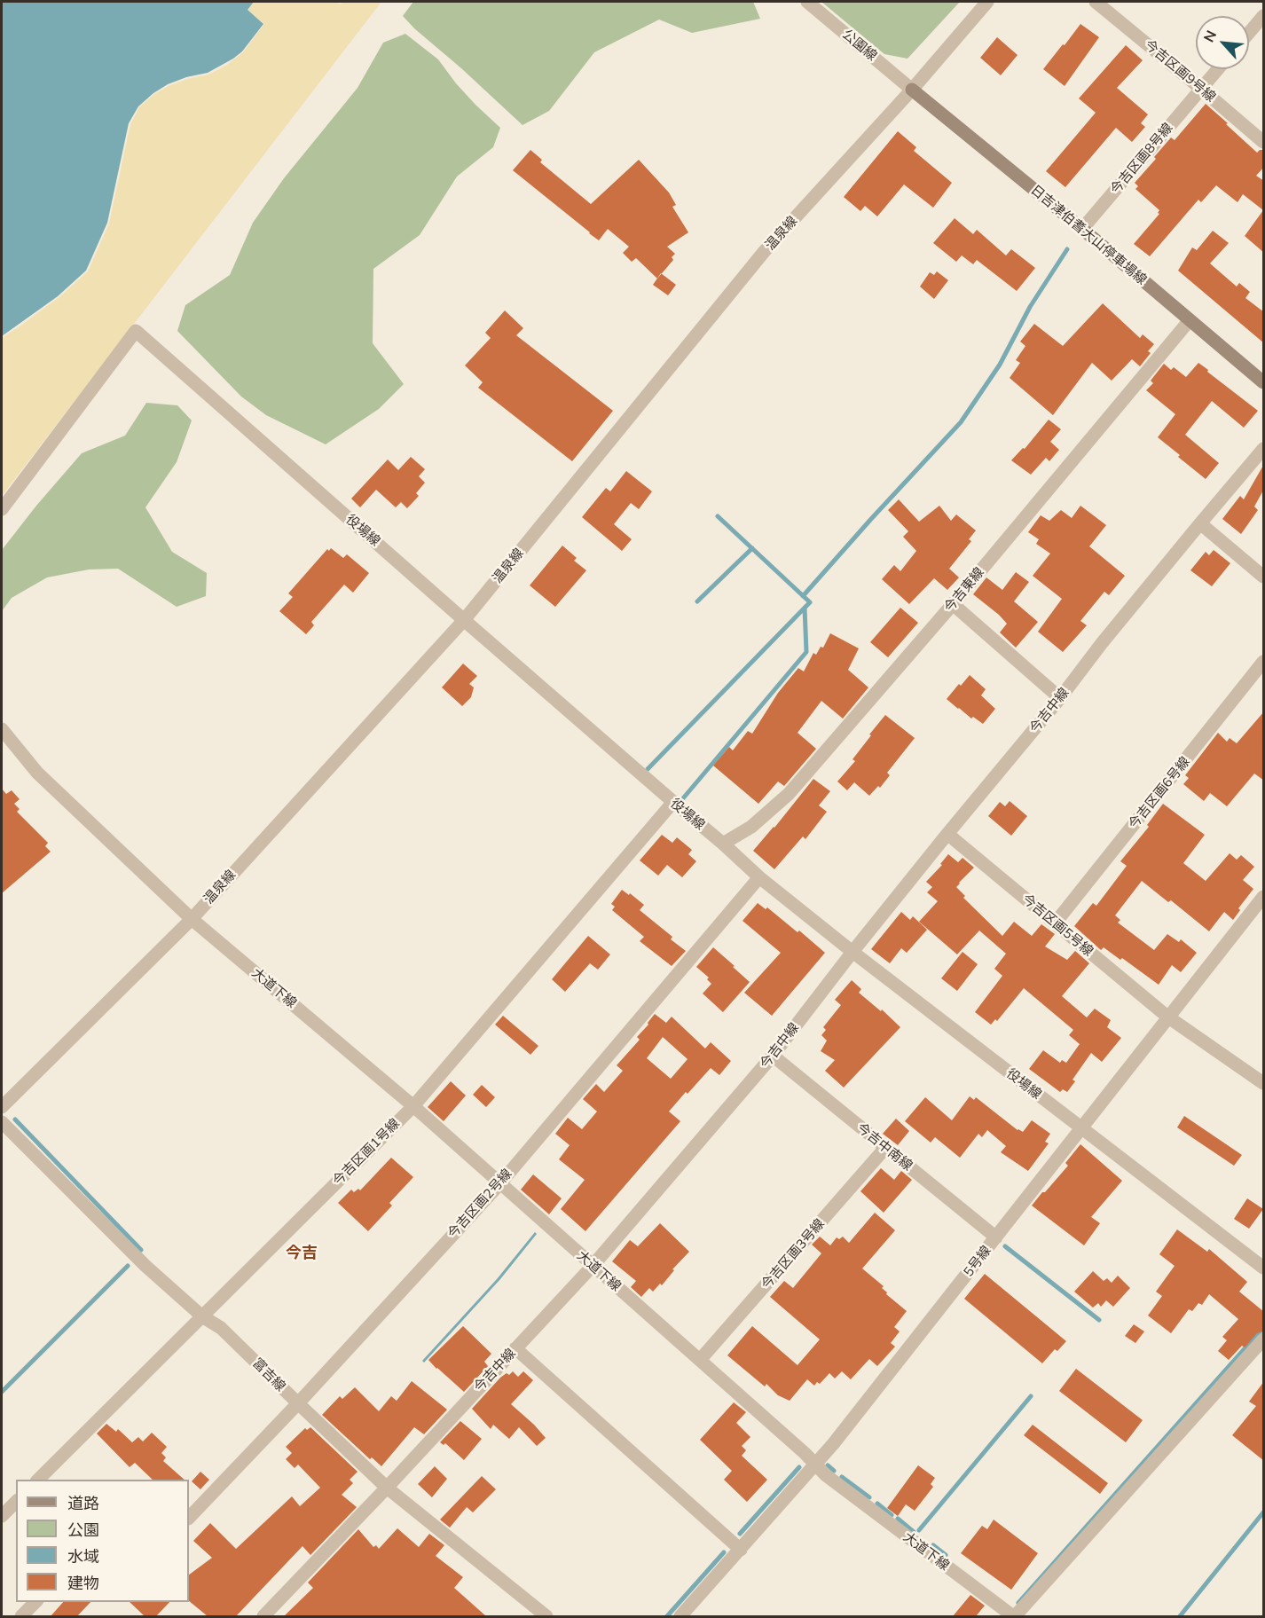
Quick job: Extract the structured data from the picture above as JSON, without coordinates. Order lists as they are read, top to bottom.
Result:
{
  "streets": {
    "main road": ["日吉津伯耆大山停車場線"],
    "street": [
      "公園線",
      "今吉区画9号線",
      "今吉区画8号線",
      "温泉線",
      "役場線",
      "今吉東線",
      "今吉中線",
      "今吉区画6号線",
      "今吉区画5号線",
      "大道下線",
      "今吉中南線",
      "今吉区画1号線",
      "今吉区画2号線",
      "今吉区画3号線",
      "5号線",
      "富吉線"
    ]
  },
  "crossings": [
    ["公園線", "温泉線"],
    ["公園線", "日吉津伯耆大山停車場線"],
    ["今吉区画9号線", "今吉区画8号線"],
    ["今吉区画8号線", "日吉津伯耆大山停車場線"],
    ["温泉線", "日吉津伯耆大山停車場線"],
    ["温泉線", "役場線"],
    ["温泉線", "大道下線"],
    ["日吉津伯耆大山停車場線", "今吉東線"],
    ["役場線", "今吉東線"],
    ["役場線", "今吉中線"],
    ["役場線", "今吉区画1号線"],
    ["役場線", "今吉区画2号線"],
    ["役場線", "5号線"],
    ["今吉中線", "今吉区画5号線"],
    ["今吉中線", "大道下線"],
    ["今吉中線", "今吉中南線"],
    ["今吉中線", "富吉線"],
    ["今吉区画6号線", "今吉区画5号線"],
    ["今吉区画5号線", "5号線"],
    ["大道下線", "今吉区画1号線"],
    ["大道下線", "今吉区画2号線"],
    ["大道下線", "今吉区画3号線"],
    ["大道下線", "5号線"],
    ["今吉中南線", "今吉区画3号線"],
    ["今吉中南線", "5号線"],
    ["今吉区画1号線", "富吉線"],
    ["今吉区画2号線", "富吉線"]
  ],
  "districts": ["今吉"],
  "legend": [
    "道路",
    "公園",
    "水域",
    "建物"
  ],
  "north": "top left"
}
